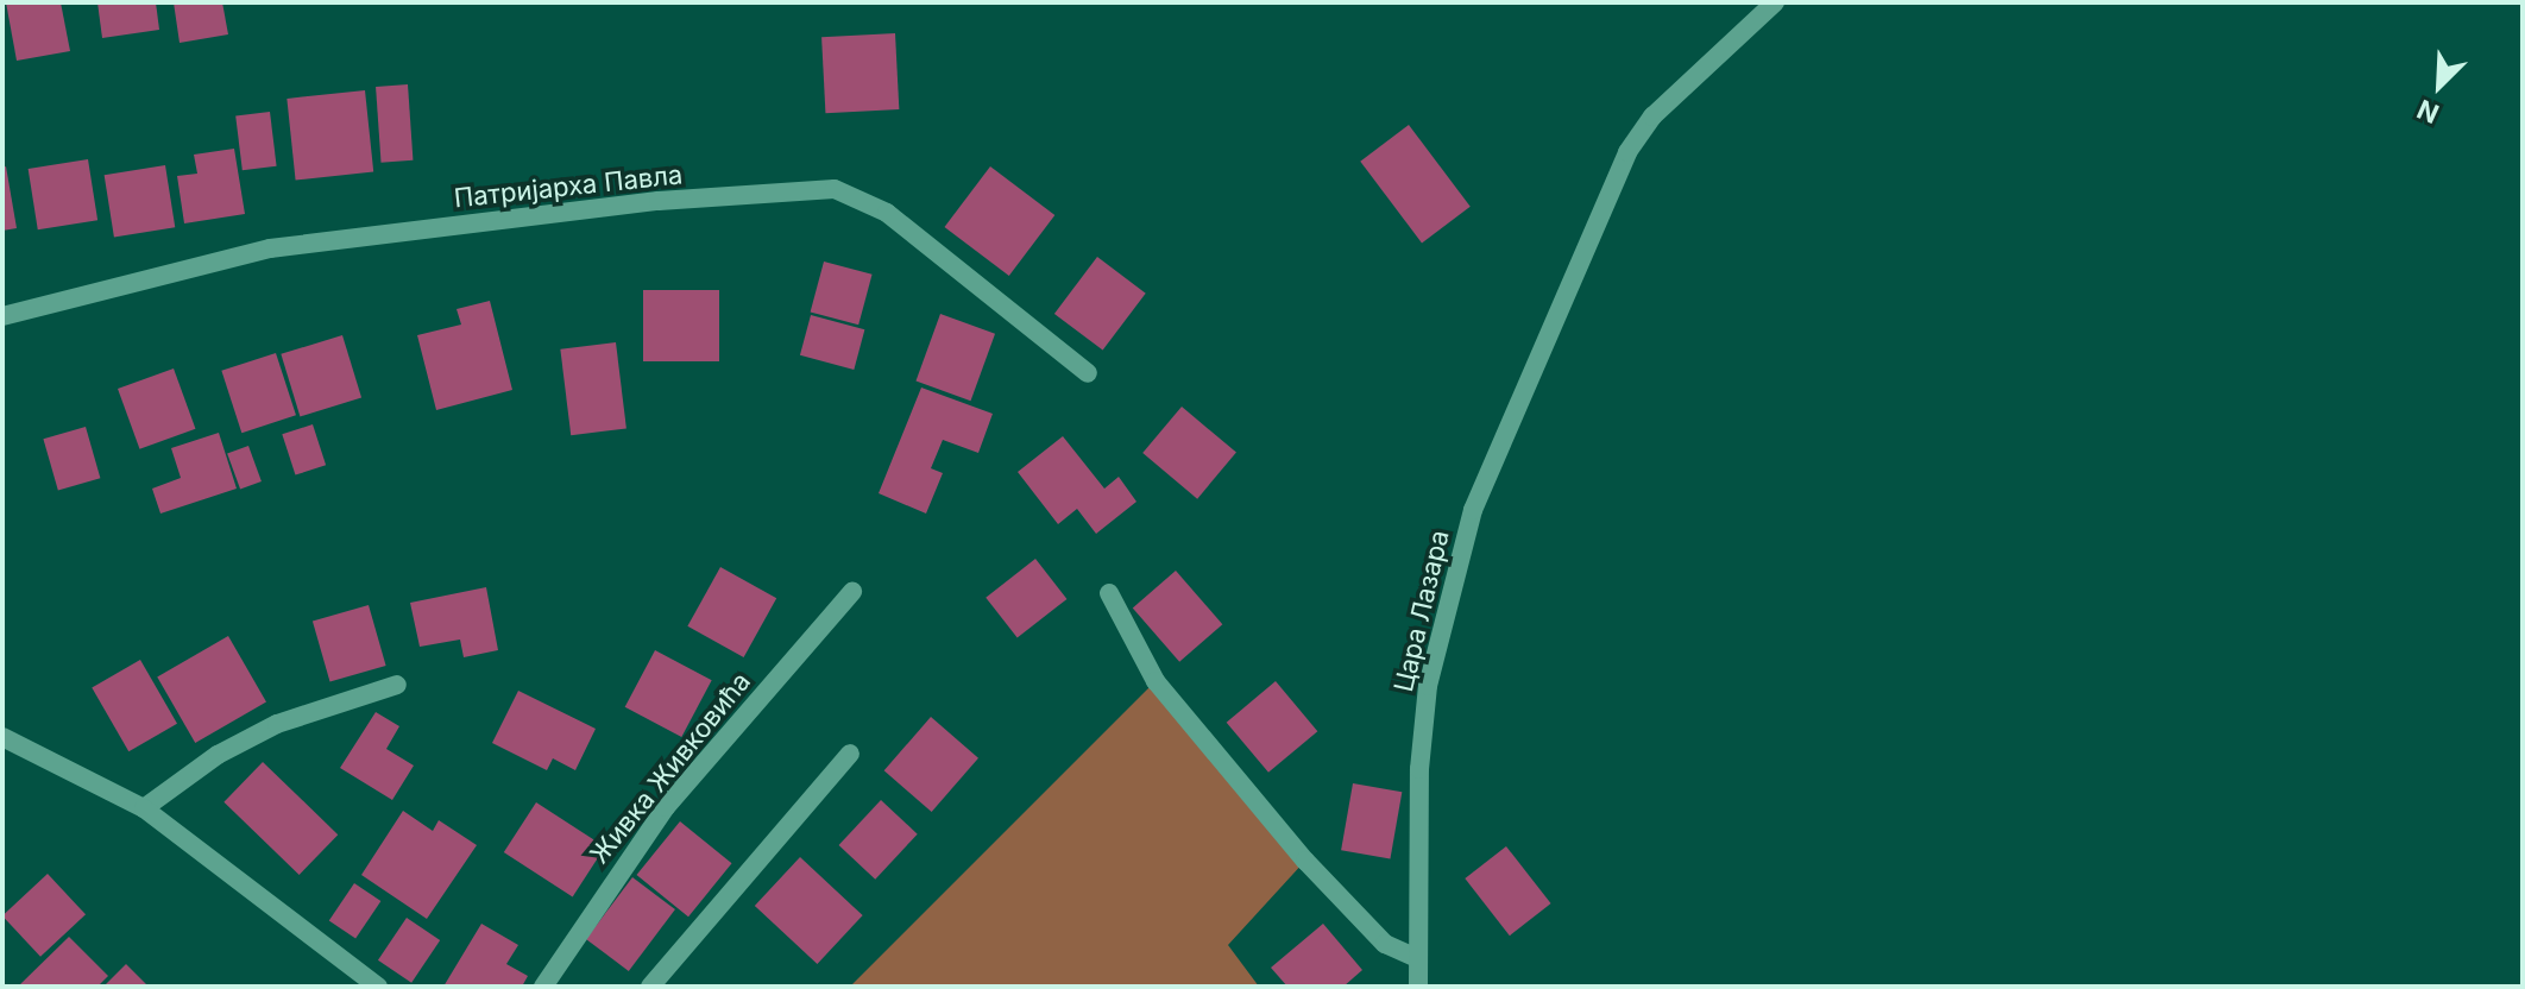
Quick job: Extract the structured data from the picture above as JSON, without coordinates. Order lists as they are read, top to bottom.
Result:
{
  "streets": {
    "street": ["Патријарха Павла", "Цара Лазара", "Живка Живковића"]
  },
  "north": "bottom left"
}
